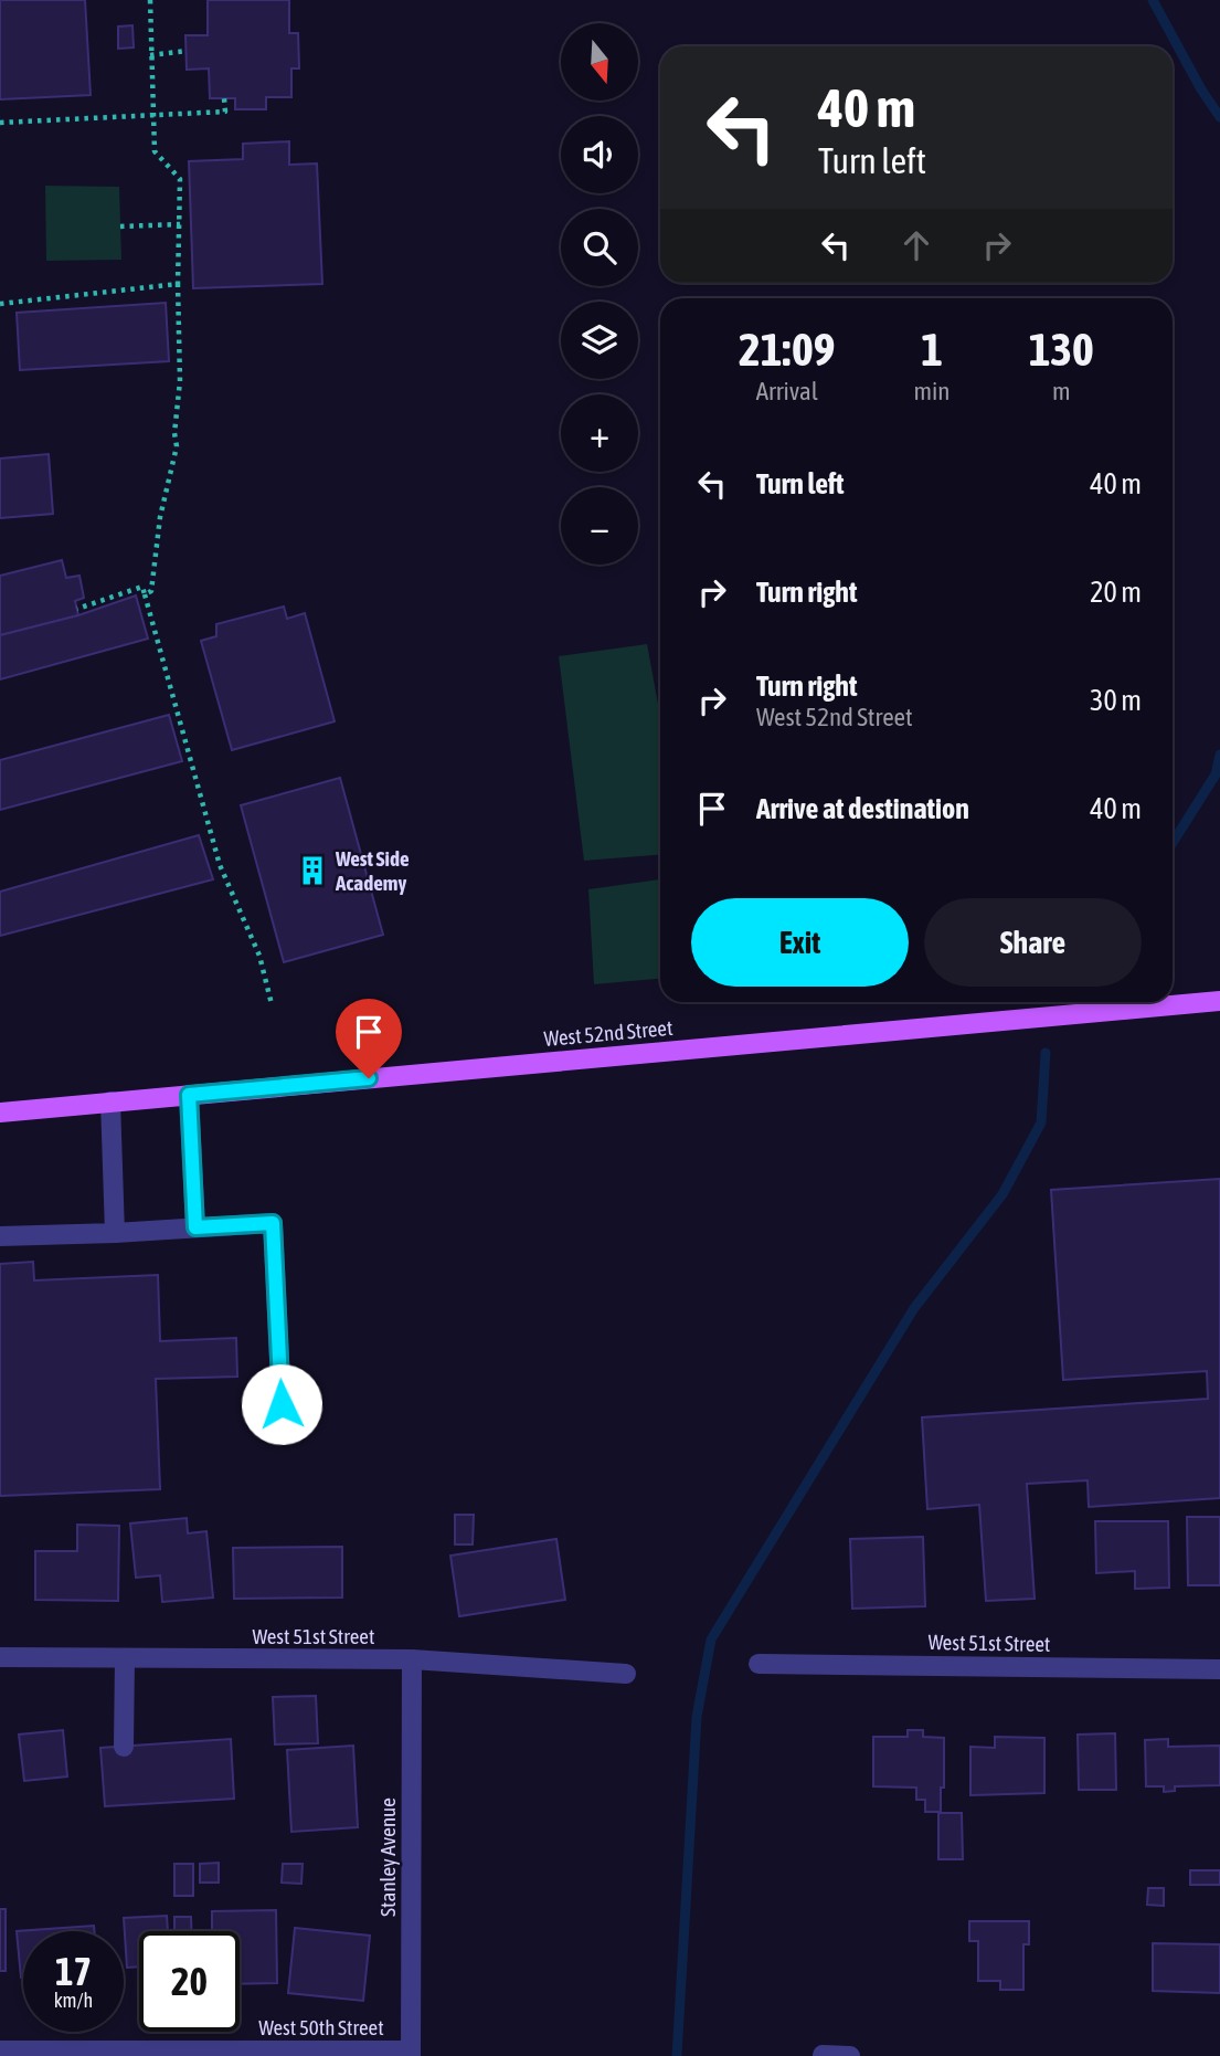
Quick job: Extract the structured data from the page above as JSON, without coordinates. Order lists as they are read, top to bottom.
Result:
{
  "streets": {
    "main road": ["West 52nd Street"],
    "street": ["West 51st Street", "Stanley Avenue", "West 50th Street"]
  },
  "crossings": [
    ["West 51st Street", "Stanley Avenue"],
    ["Stanley Avenue", "West 50th Street"]
  ],
  "places": {
    "building": ["West Side Academy"]
  },
  "north": "bottom",
  "page": {
    "map_buttons": ["+", "−"],
    "turn": ["40 m", "Turn left"],
    "eta": [
      "21:09",
      "Arrival",
      "1",
      "min",
      "130",
      "m"
    ],
    "list": [
      {
        "name": "Turn left",
        "value": "40 m"
      },
      {
        "name": "Turn right",
        "value": "20 m"
      },
      {
        "name": "Turn right",
        "note": "West 52nd Street",
        "value": "30 m"
      },
      {
        "name": "Arrive at destination",
        "value": "40 m"
      }
    ],
    "buttons": ["Exit", "Share"],
    "speed": "17 km/h",
    "limit": "20"
  }
}
